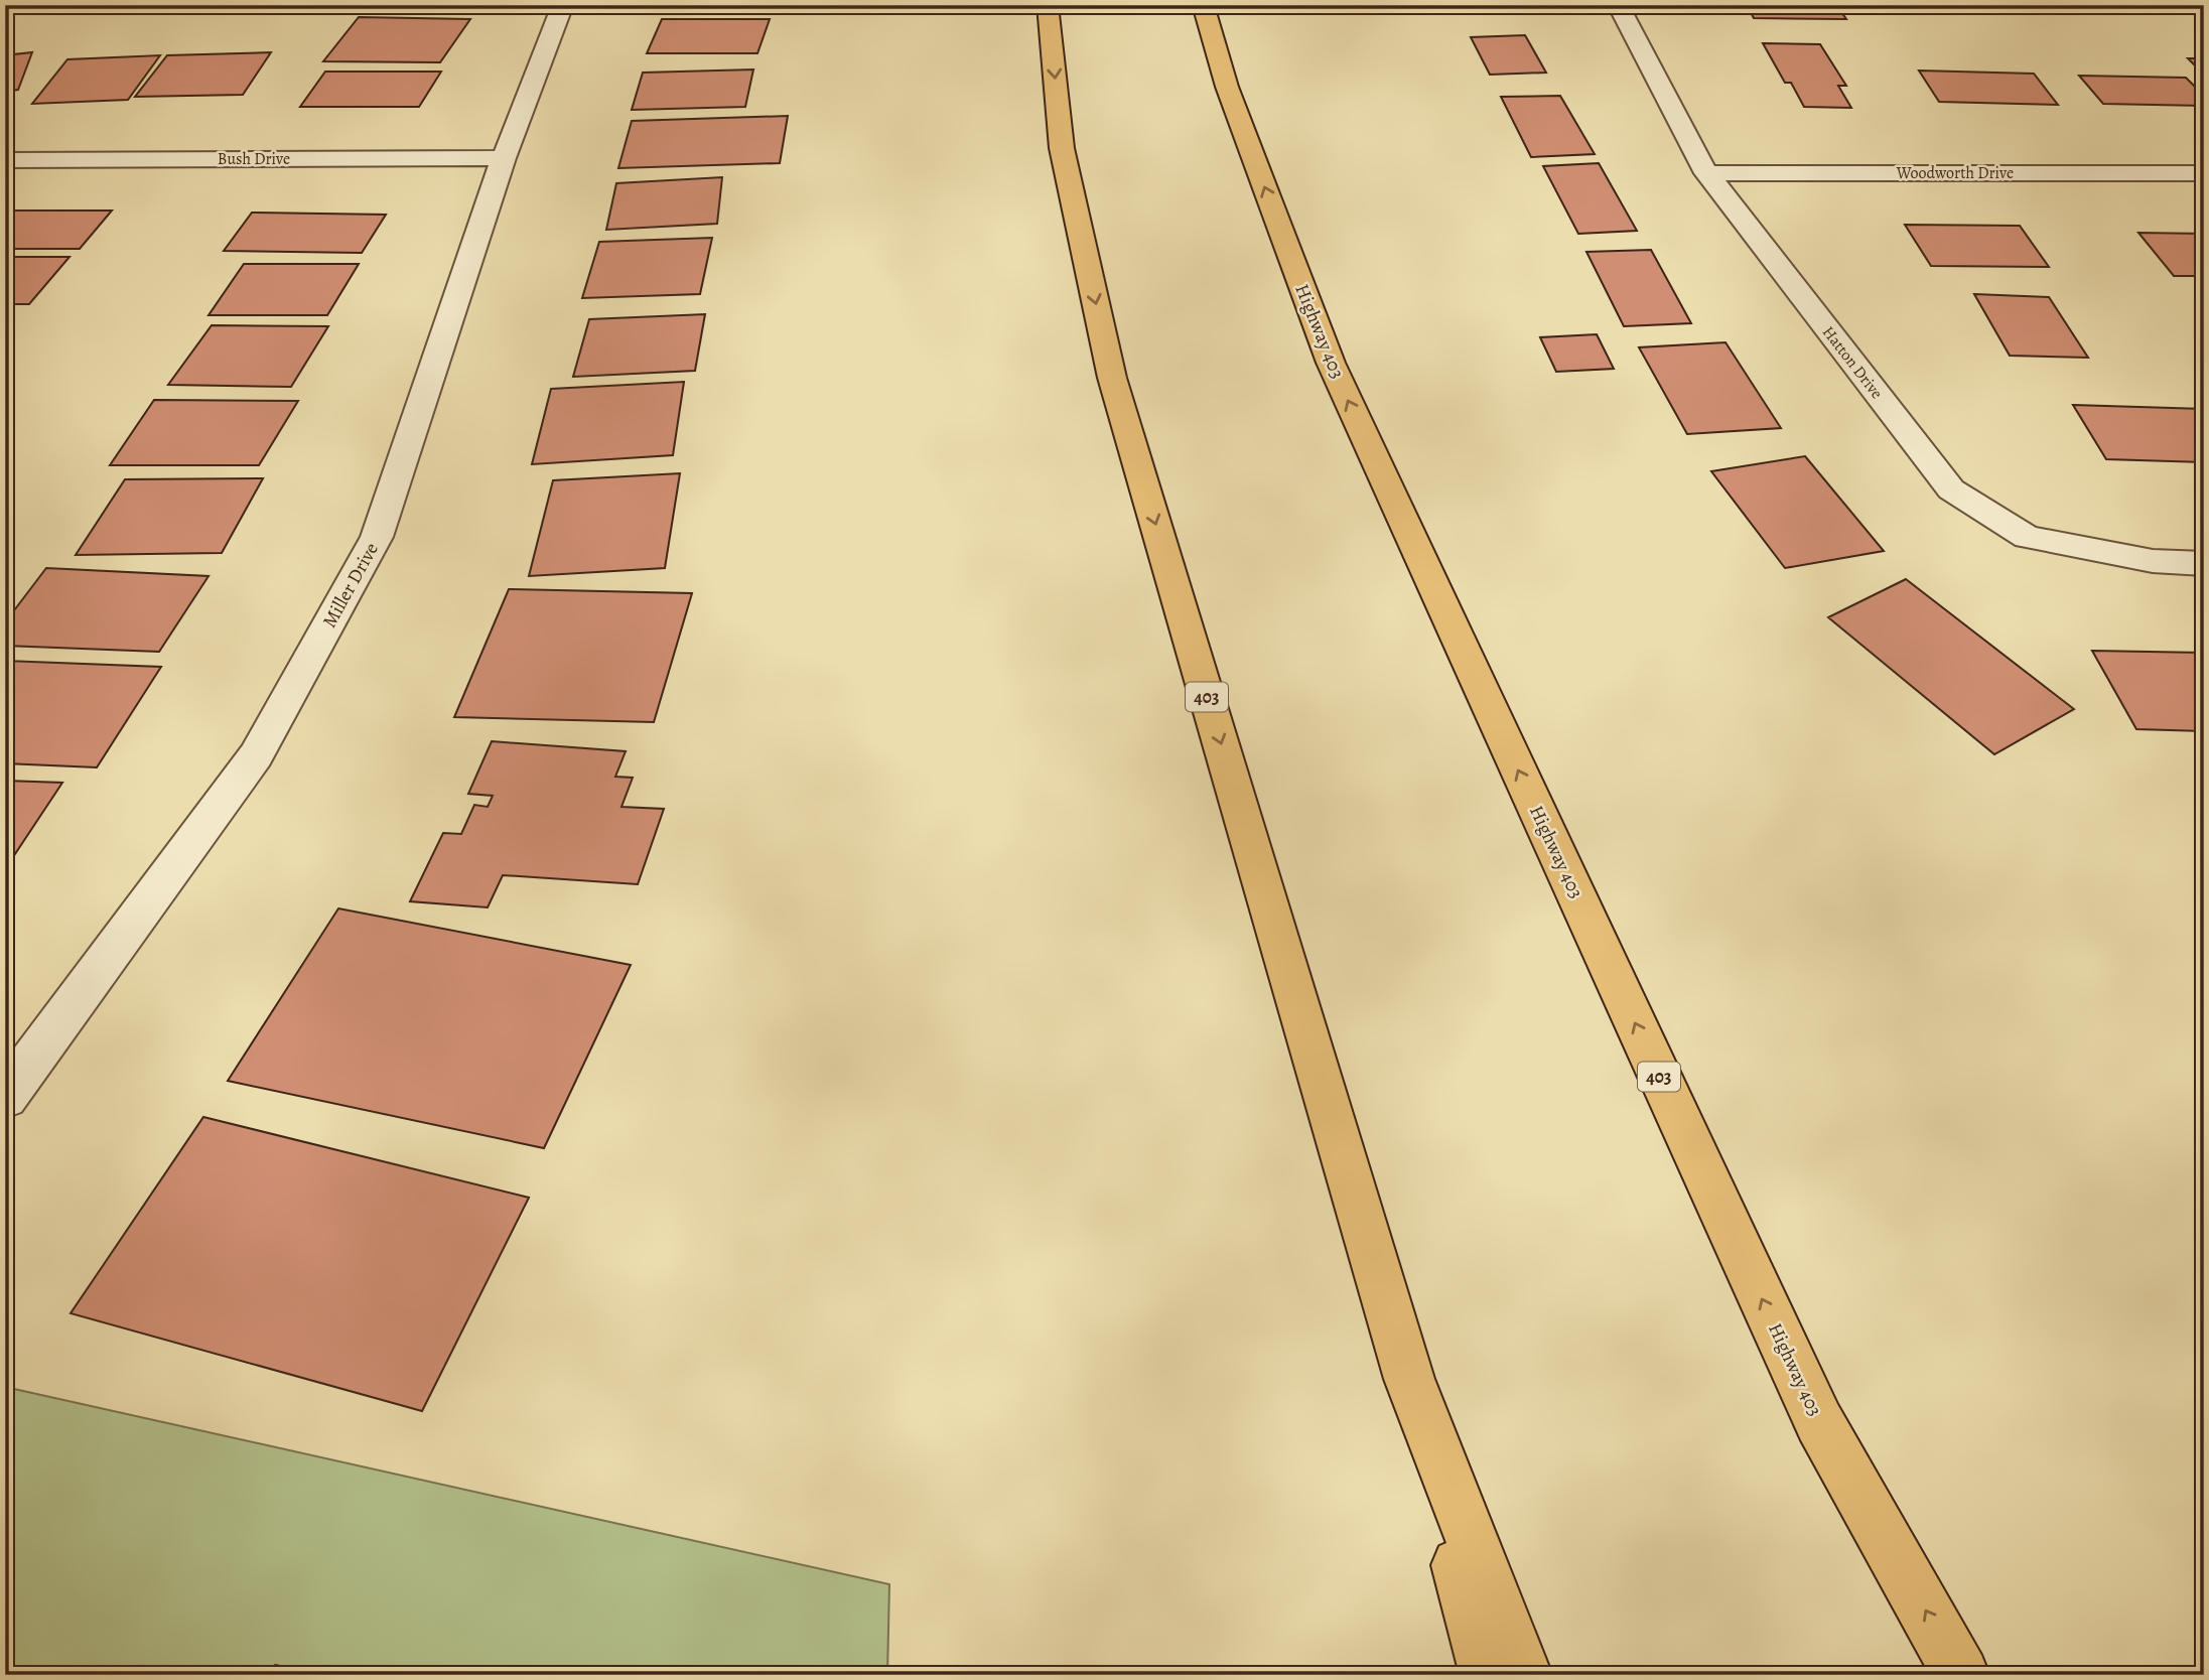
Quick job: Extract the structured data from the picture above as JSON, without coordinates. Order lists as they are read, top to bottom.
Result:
{
  "streets": {
    "highway": ["Highway 403", "403"],
    "street": [
      "Bush Drive",
      "Woodworth Drive",
      "Hatton Drive",
      "Miller Drive"
    ]
  },
  "crossings": [
    ["Bush Drive", "Miller Drive"],
    ["Woodworth Drive", "Hatton Drive"]
  ]
}
